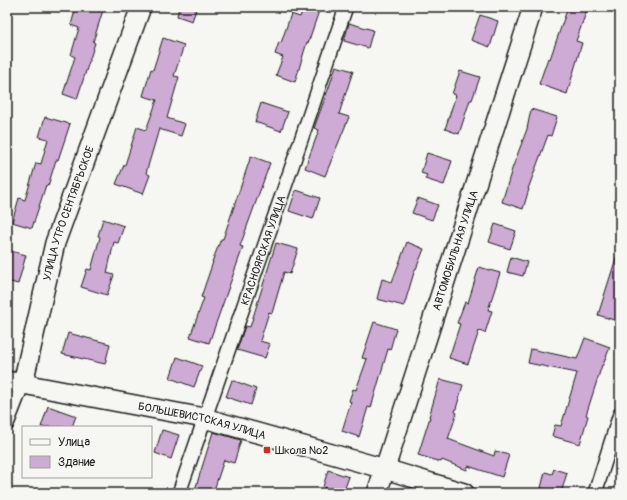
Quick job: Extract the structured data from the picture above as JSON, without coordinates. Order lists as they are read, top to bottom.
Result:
{
  "streets": {
    "street": [
      "УЛИЦА УТРО СЕНТЯБРЬСКОЕ",
      "КРАСНОЯРСКАЯ УЛИЦА",
      "АВТОМОБИЛЬНАЯ УЛИЦА",
      "БОЛЬШЕВИСТСКАЯ УЛИЦА"
    ]
  },
  "crossings": [
    ["УЛИЦА УТРО СЕНТЯБРЬСКОЕ", "БОЛЬШЕВИСТСКАЯ УЛИЦА"],
    ["КРАСНОЯРСКАЯ УЛИЦА", "БОЛЬШЕВИСТСКАЯ УЛИЦА"],
    ["АВТОМОБИЛЬНАЯ УЛИЦА", "БОЛЬШЕВИСТСКАЯ УЛИЦА"]
  ],
  "places": {
    "transit": ["Школа №2"]
  },
  "legend": ["Улица", "Здание"]
}
